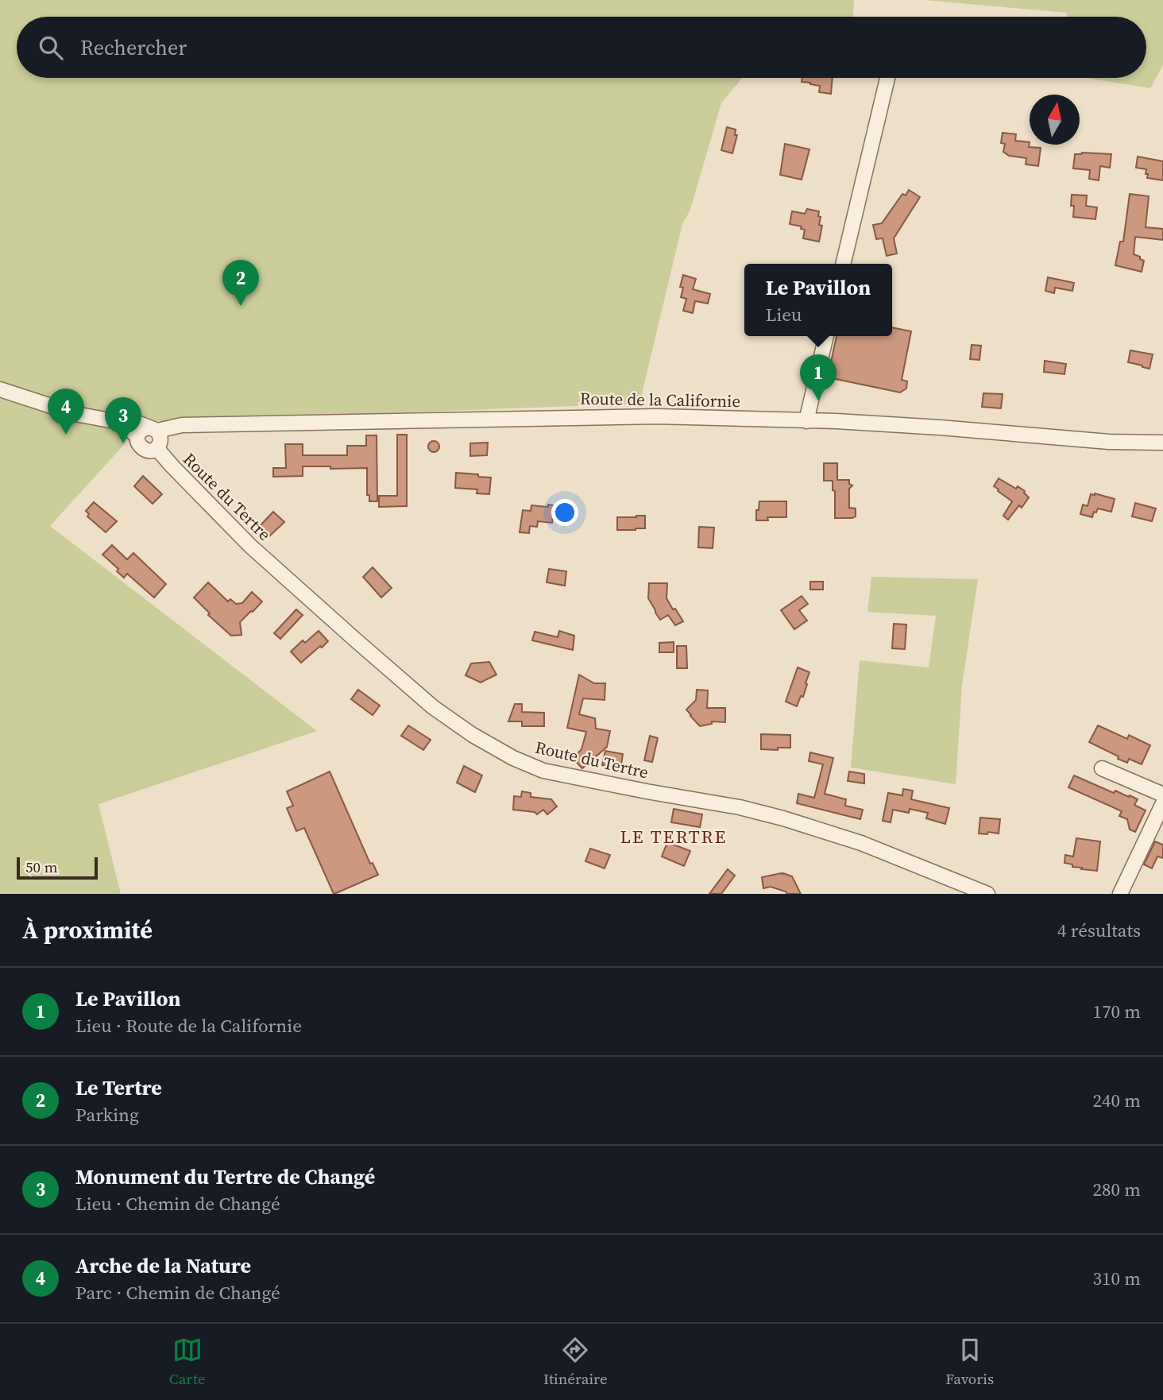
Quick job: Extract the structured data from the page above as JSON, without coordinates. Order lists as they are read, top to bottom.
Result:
{
  "streets": {
    "street": ["Route de la Californie", "Route du Tertre"]
  },
  "crossings": [
    ["Route de la Californie", "Route du Tertre"]
  ],
  "districts": ["LE TERTRE"],
  "scale_bar": "50 m",
  "north": "top",
  "page": {
    "search": "Rechercher",
    "pins": [
      "2",
      "1",
      "4",
      "3"
    ],
    "popup": ["Le Pavillon", "Lieu"],
    "scale": "50 m",
    "heading": ["À proximité", "4 résultats"],
    "list": [
      {
        "mark": "1",
        "name": "Le Pavillon",
        "note": "Lieu · Route de la Californie",
        "value": "170 m"
      },
      {
        "mark": "2",
        "name": "Le Tertre",
        "note": "Parking",
        "value": "240 m"
      },
      {
        "mark": "3",
        "name": "Monument du Tertre de Changé",
        "note": "Lieu · Chemin de Changé",
        "value": "280 m"
      },
      {
        "mark": "4",
        "name": "Arche de la Nature",
        "note": "Parc · Chemin de Changé",
        "value": "310 m"
      }
    ],
    "nav": ["Carte", "Itinéraire", "Favoris"]
  }
}
